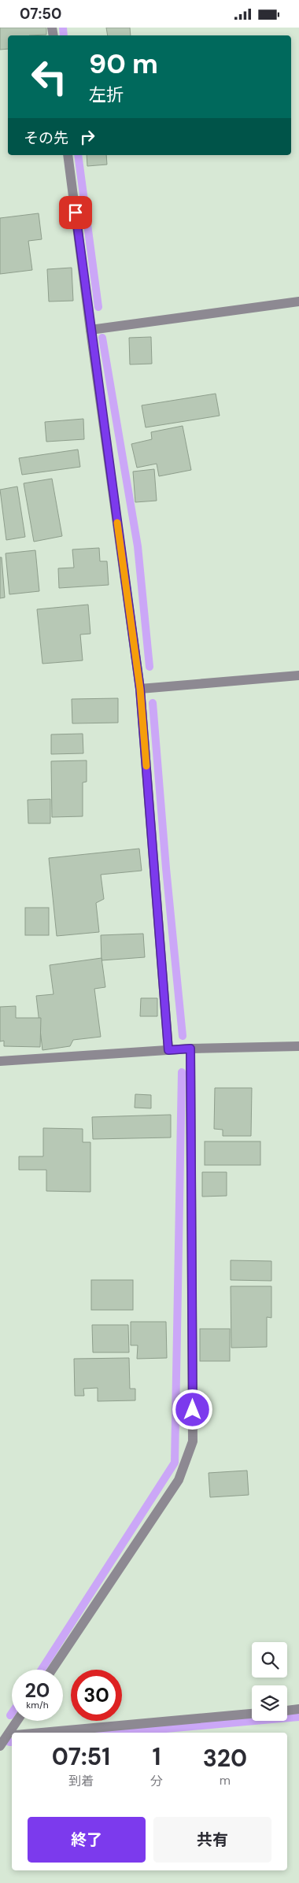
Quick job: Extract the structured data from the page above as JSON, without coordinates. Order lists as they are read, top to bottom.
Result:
{
  "page": {
    "status": "07:50",
    "turn": ["90 m", "左折"],
    "then": "その先",
    "speed": "20 km/h",
    "limit": "30",
    "eta": [
      "07:51",
      "到着",
      "1",
      "分",
      "320",
      "m"
    ],
    "buttons": ["終了", "共有"]
  }
}
